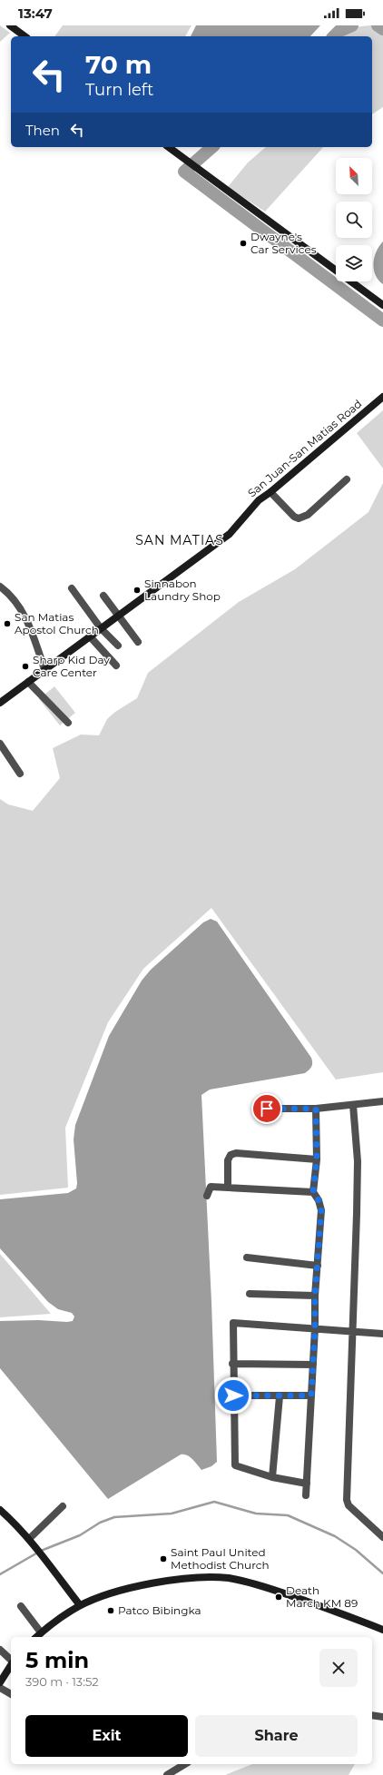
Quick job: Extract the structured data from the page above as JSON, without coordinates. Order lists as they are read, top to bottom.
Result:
{
  "streets": {
    "main road": ["San Juan-San Matias Road"]
  },
  "districts": ["SAN MATIAS"],
  "places": [
    "Dwayne's Car Services",
    "Sinnabon Laundry Shop",
    "San Matias Apostol Church",
    "Sharp Kid Day Care Center",
    "Saint Paul United Methodist Church",
    "Death March KM 89",
    "Patco Bibingka"
  ],
  "north": "top left",
  "page": {
    "status": "13:47",
    "turn": ["70 m", "Turn left"],
    "then": "Then",
    "heading": ["5 min", "390 m · 13:52"],
    "buttons": ["Exit", "Share"]
  }
}
